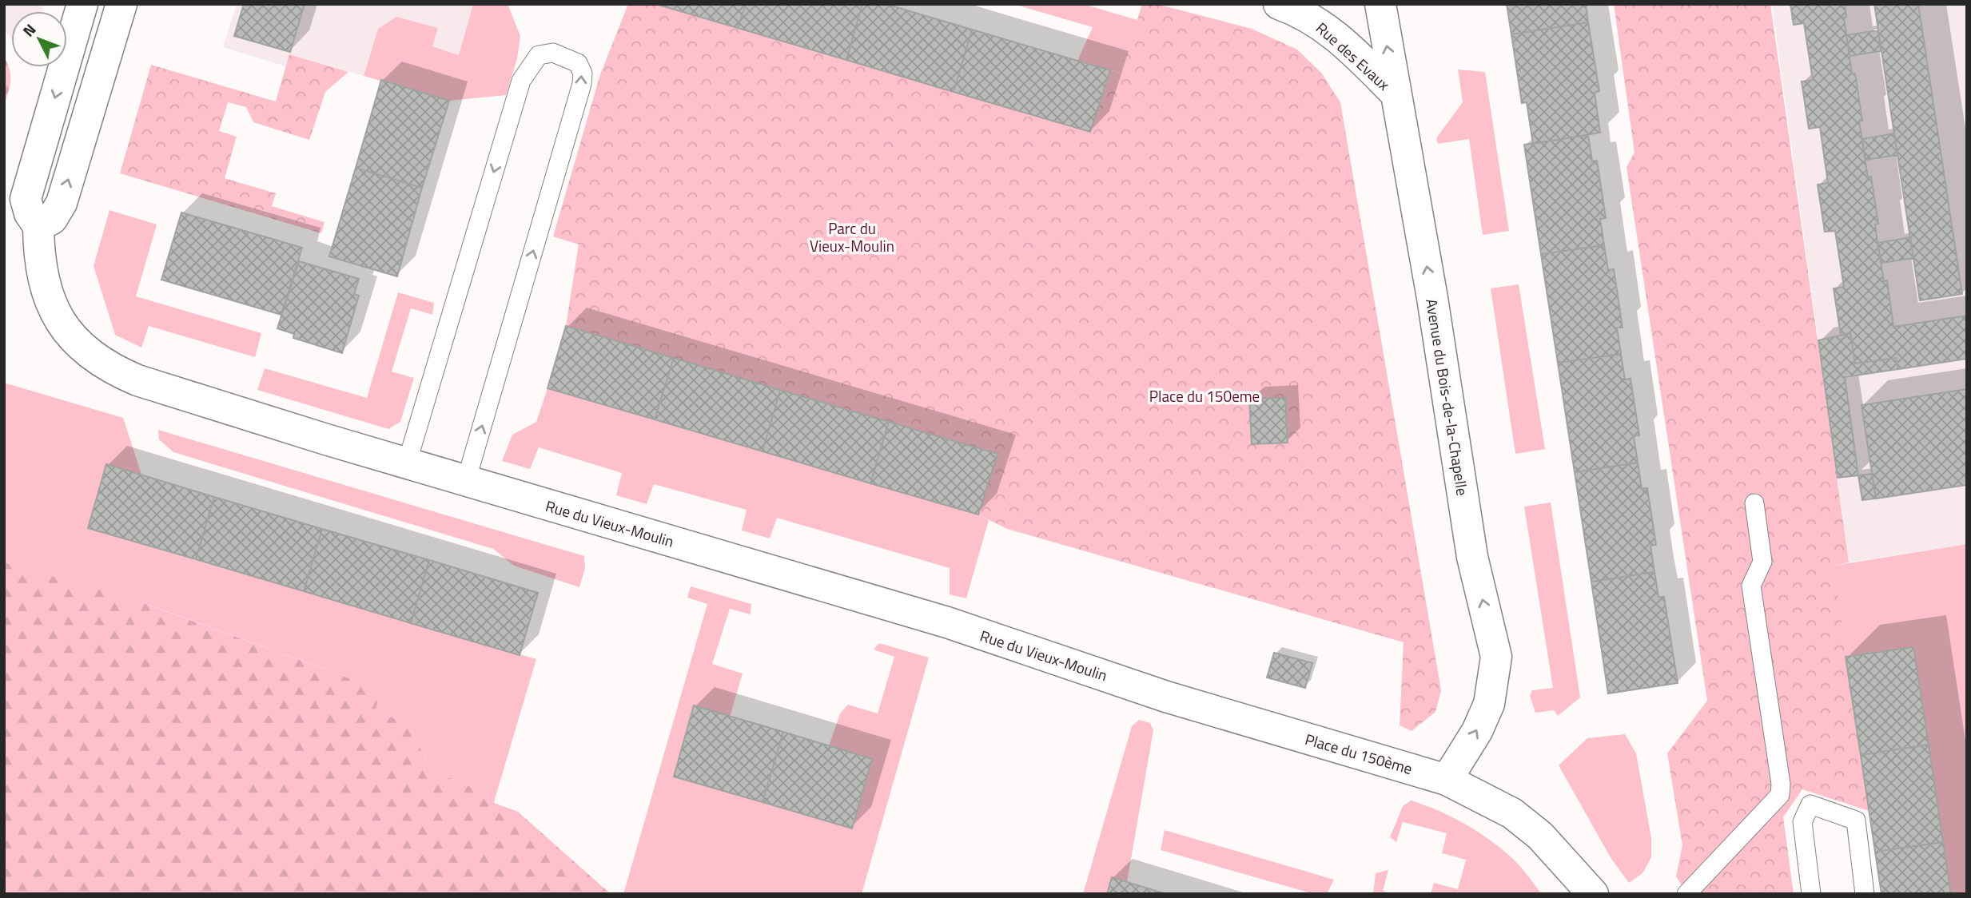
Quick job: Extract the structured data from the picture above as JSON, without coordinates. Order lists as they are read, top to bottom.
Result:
{
  "streets": {
    "street": [
      "Rue des Evaux",
      "Avenue du Bois-de-la-Chapelle",
      "Rue du Vieux-Moulin",
      "Place du 150ème"
    ]
  },
  "crossings": [
    ["Rue des Evaux", "Avenue du Bois-de-la-Chapelle"],
    ["Avenue du Bois-de-la-Chapelle", "Place du 150ème"],
    ["Rue du Vieux-Moulin", "Place du 150ème"]
  ],
  "one_way": ["Avenue du Bois-de-la-Chapelle"],
  "parks": ["Parc du Vieux-Moulin", "Place du 150eme"],
  "north": "top left"
}
